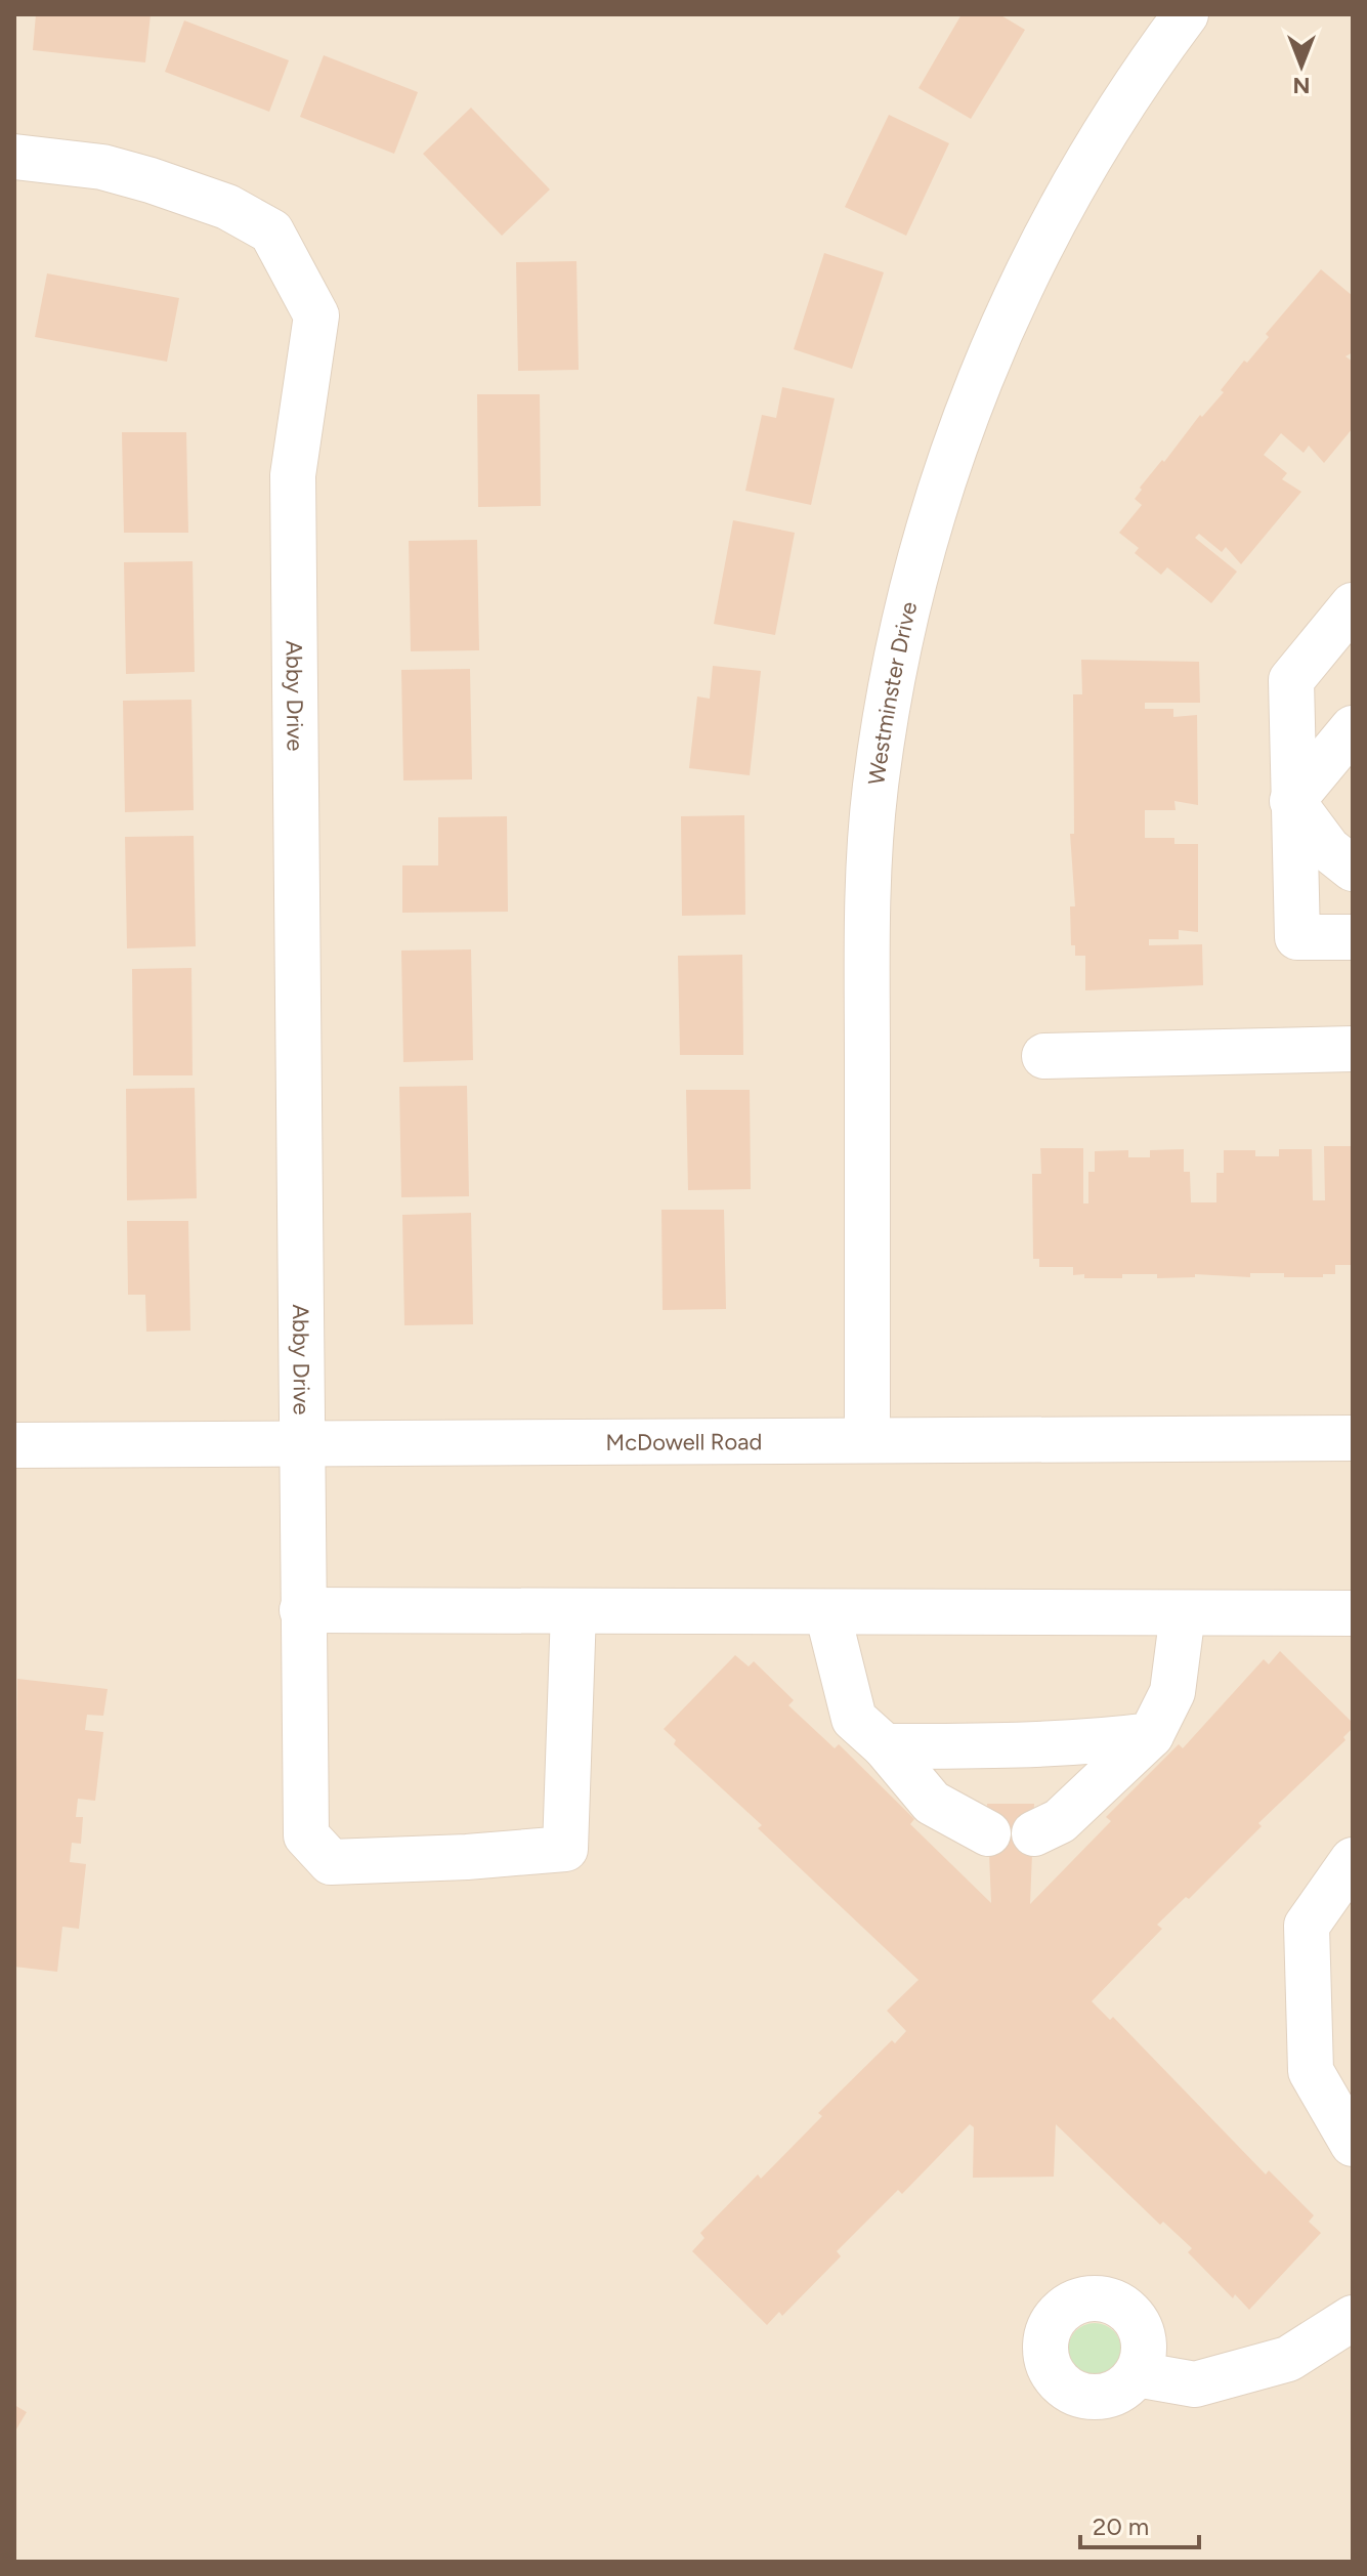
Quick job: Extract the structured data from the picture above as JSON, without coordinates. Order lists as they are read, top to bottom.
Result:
{
  "streets": {
    "street": ["Westminster Drive", "Abby Drive", "McDowell Road"]
  },
  "crossings": [
    ["Westminster Drive", "McDowell Road"],
    ["Abby Drive", "McDowell Road"]
  ],
  "scale_bar": "20 m",
  "north": "bottom"
}
